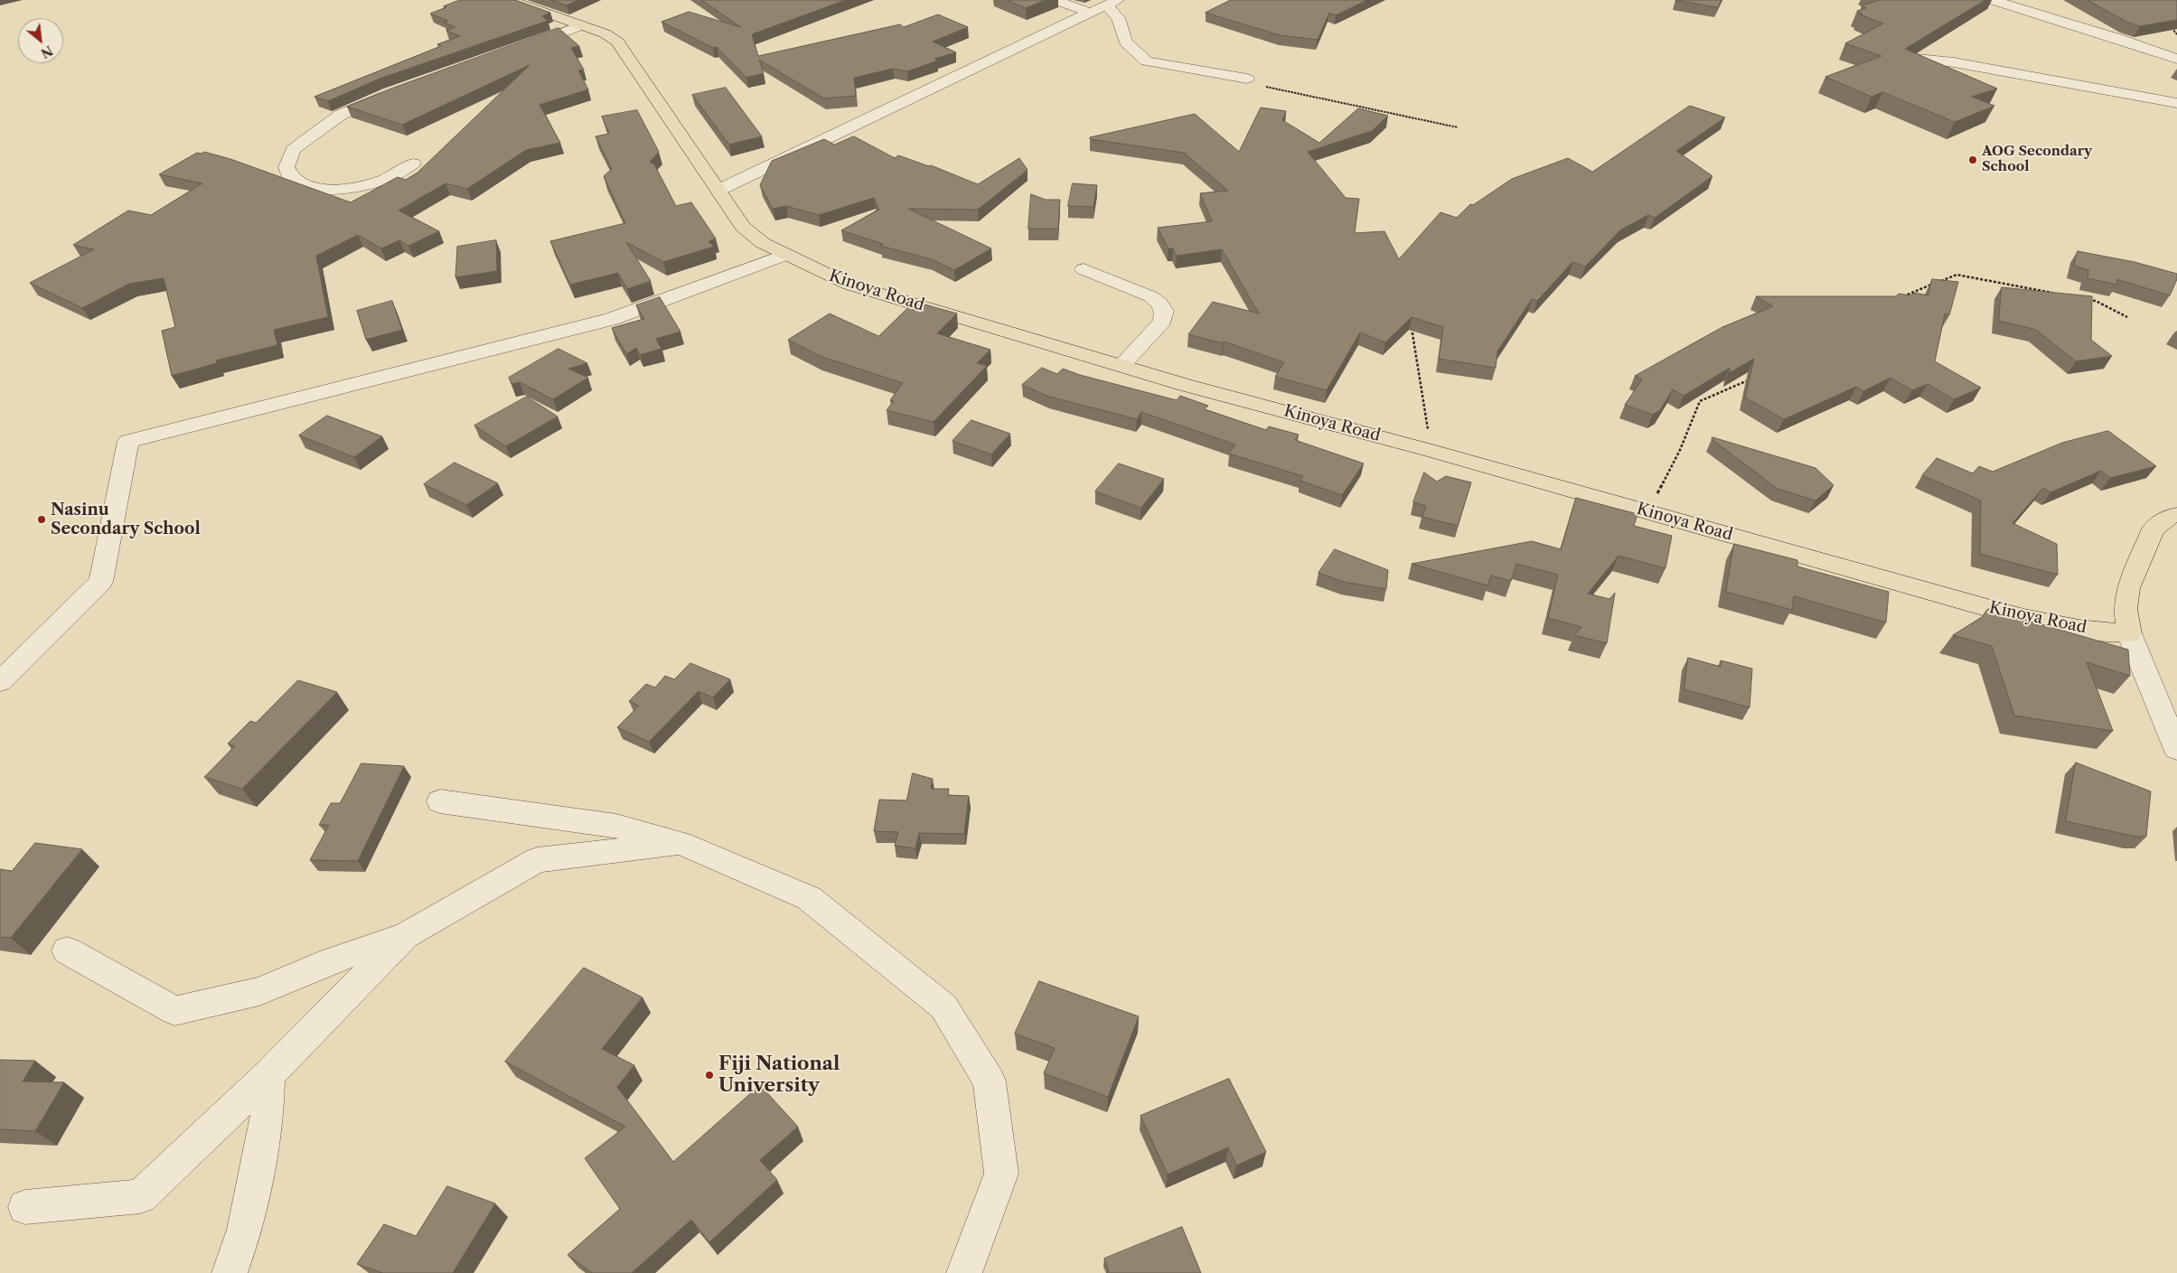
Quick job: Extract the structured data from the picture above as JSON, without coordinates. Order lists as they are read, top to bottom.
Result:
{
  "streets": {
    "main road": ["Kinoya Road"]
  },
  "places": ["AOG Secondary School", "Nasinu Secondary School", "Fiji National University"],
  "north": "bottom right"
}
